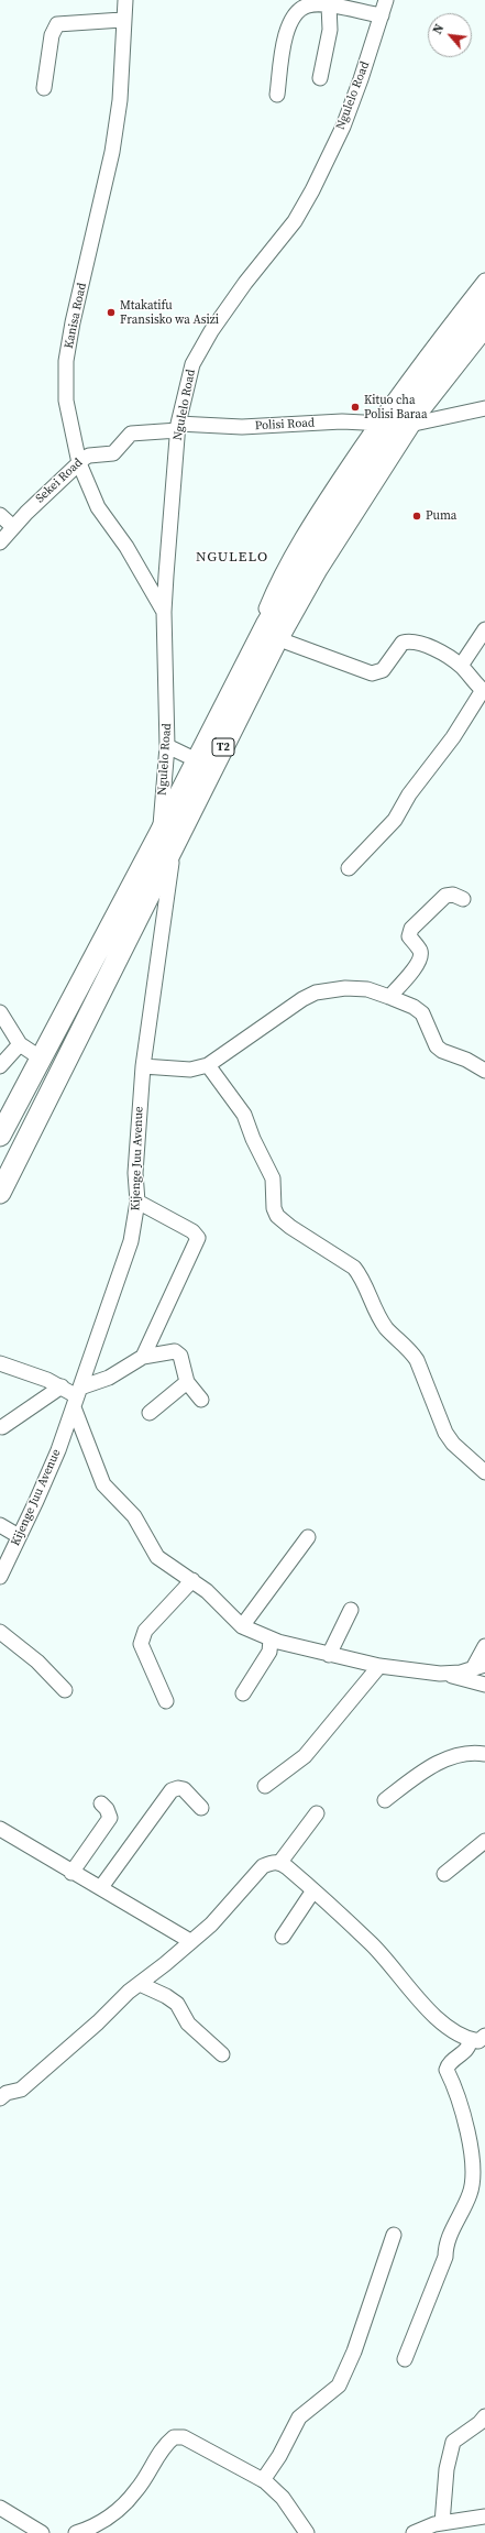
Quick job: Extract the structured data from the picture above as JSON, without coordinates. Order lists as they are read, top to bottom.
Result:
{
  "streets": {
    "highway": ["T2"],
    "street": [
      "Ngulelo Road",
      "Kanisa Road",
      "Polisi Road",
      "Sekei Road",
      "Kijenge Juu Avenue"
    ]
  },
  "crossings": [
    ["Ngulelo Road", "Kanisa Road"],
    ["Ngulelo Road", "Polisi Road"],
    ["Ngulelo Road", "Sekei Road"],
    ["Ngulelo Road", "T2"],
    ["Kanisa Road", "Sekei Road"],
    ["Polisi Road", "Sekei Road"],
    ["Polisi Road", "T2"],
    ["T2", "Kijenge Juu Avenue"]
  ],
  "districts": ["NGULELO"],
  "places": ["Mtakatifu Fransisko wa Asizi", "Kituo cha Polisi Baraa", "Puma"],
  "north": "top left"
}
